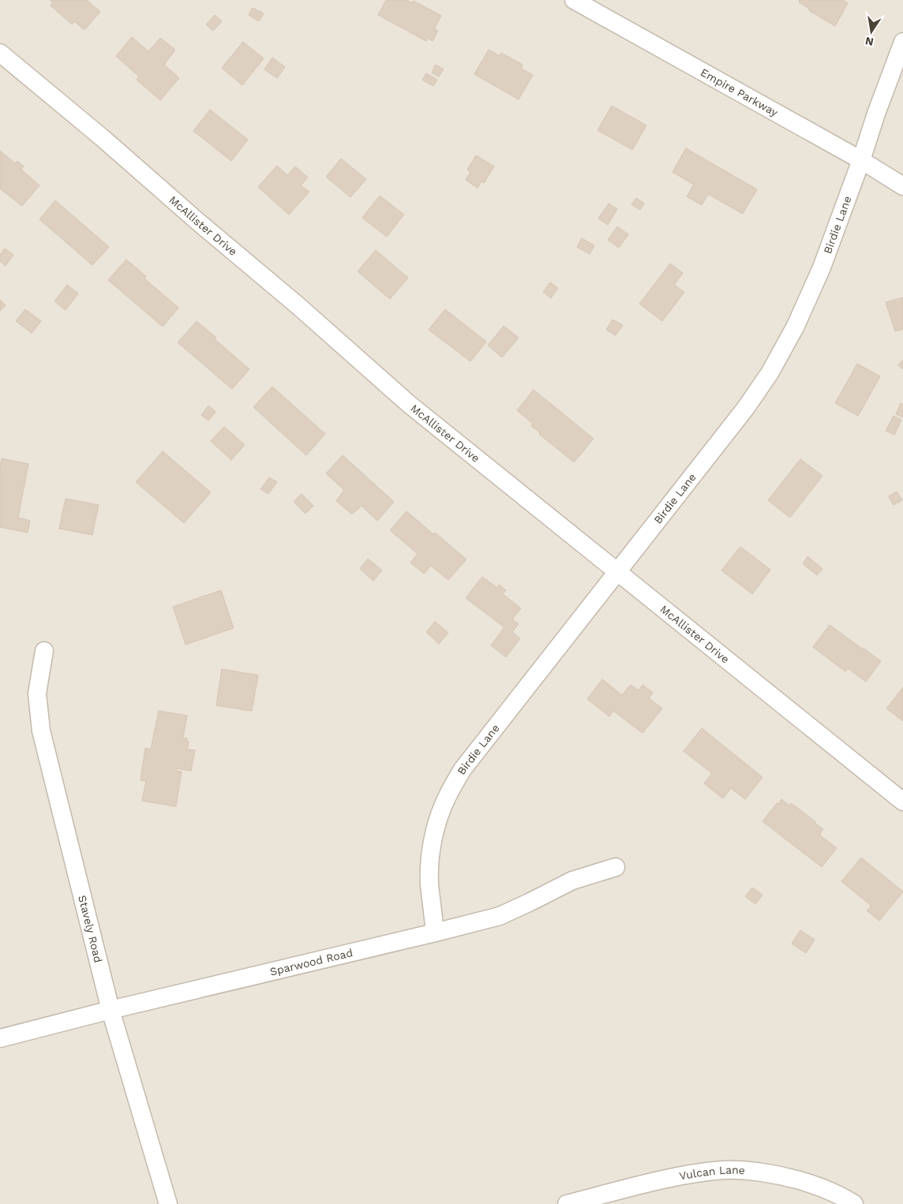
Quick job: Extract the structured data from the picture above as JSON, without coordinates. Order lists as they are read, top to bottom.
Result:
{
  "streets": {
    "street": [
      "Empire Parkway",
      "McAllister Drive",
      "Birdie Lane",
      "Stavely Road",
      "Sparwood Road",
      "Vulcan Lane"
    ]
  },
  "crossings": [
    ["Empire Parkway", "Birdie Lane"],
    ["McAllister Drive", "Birdie Lane"],
    ["Birdie Lane", "Sparwood Road"],
    ["Stavely Road", "Sparwood Road"]
  ],
  "north": "bottom"
}
